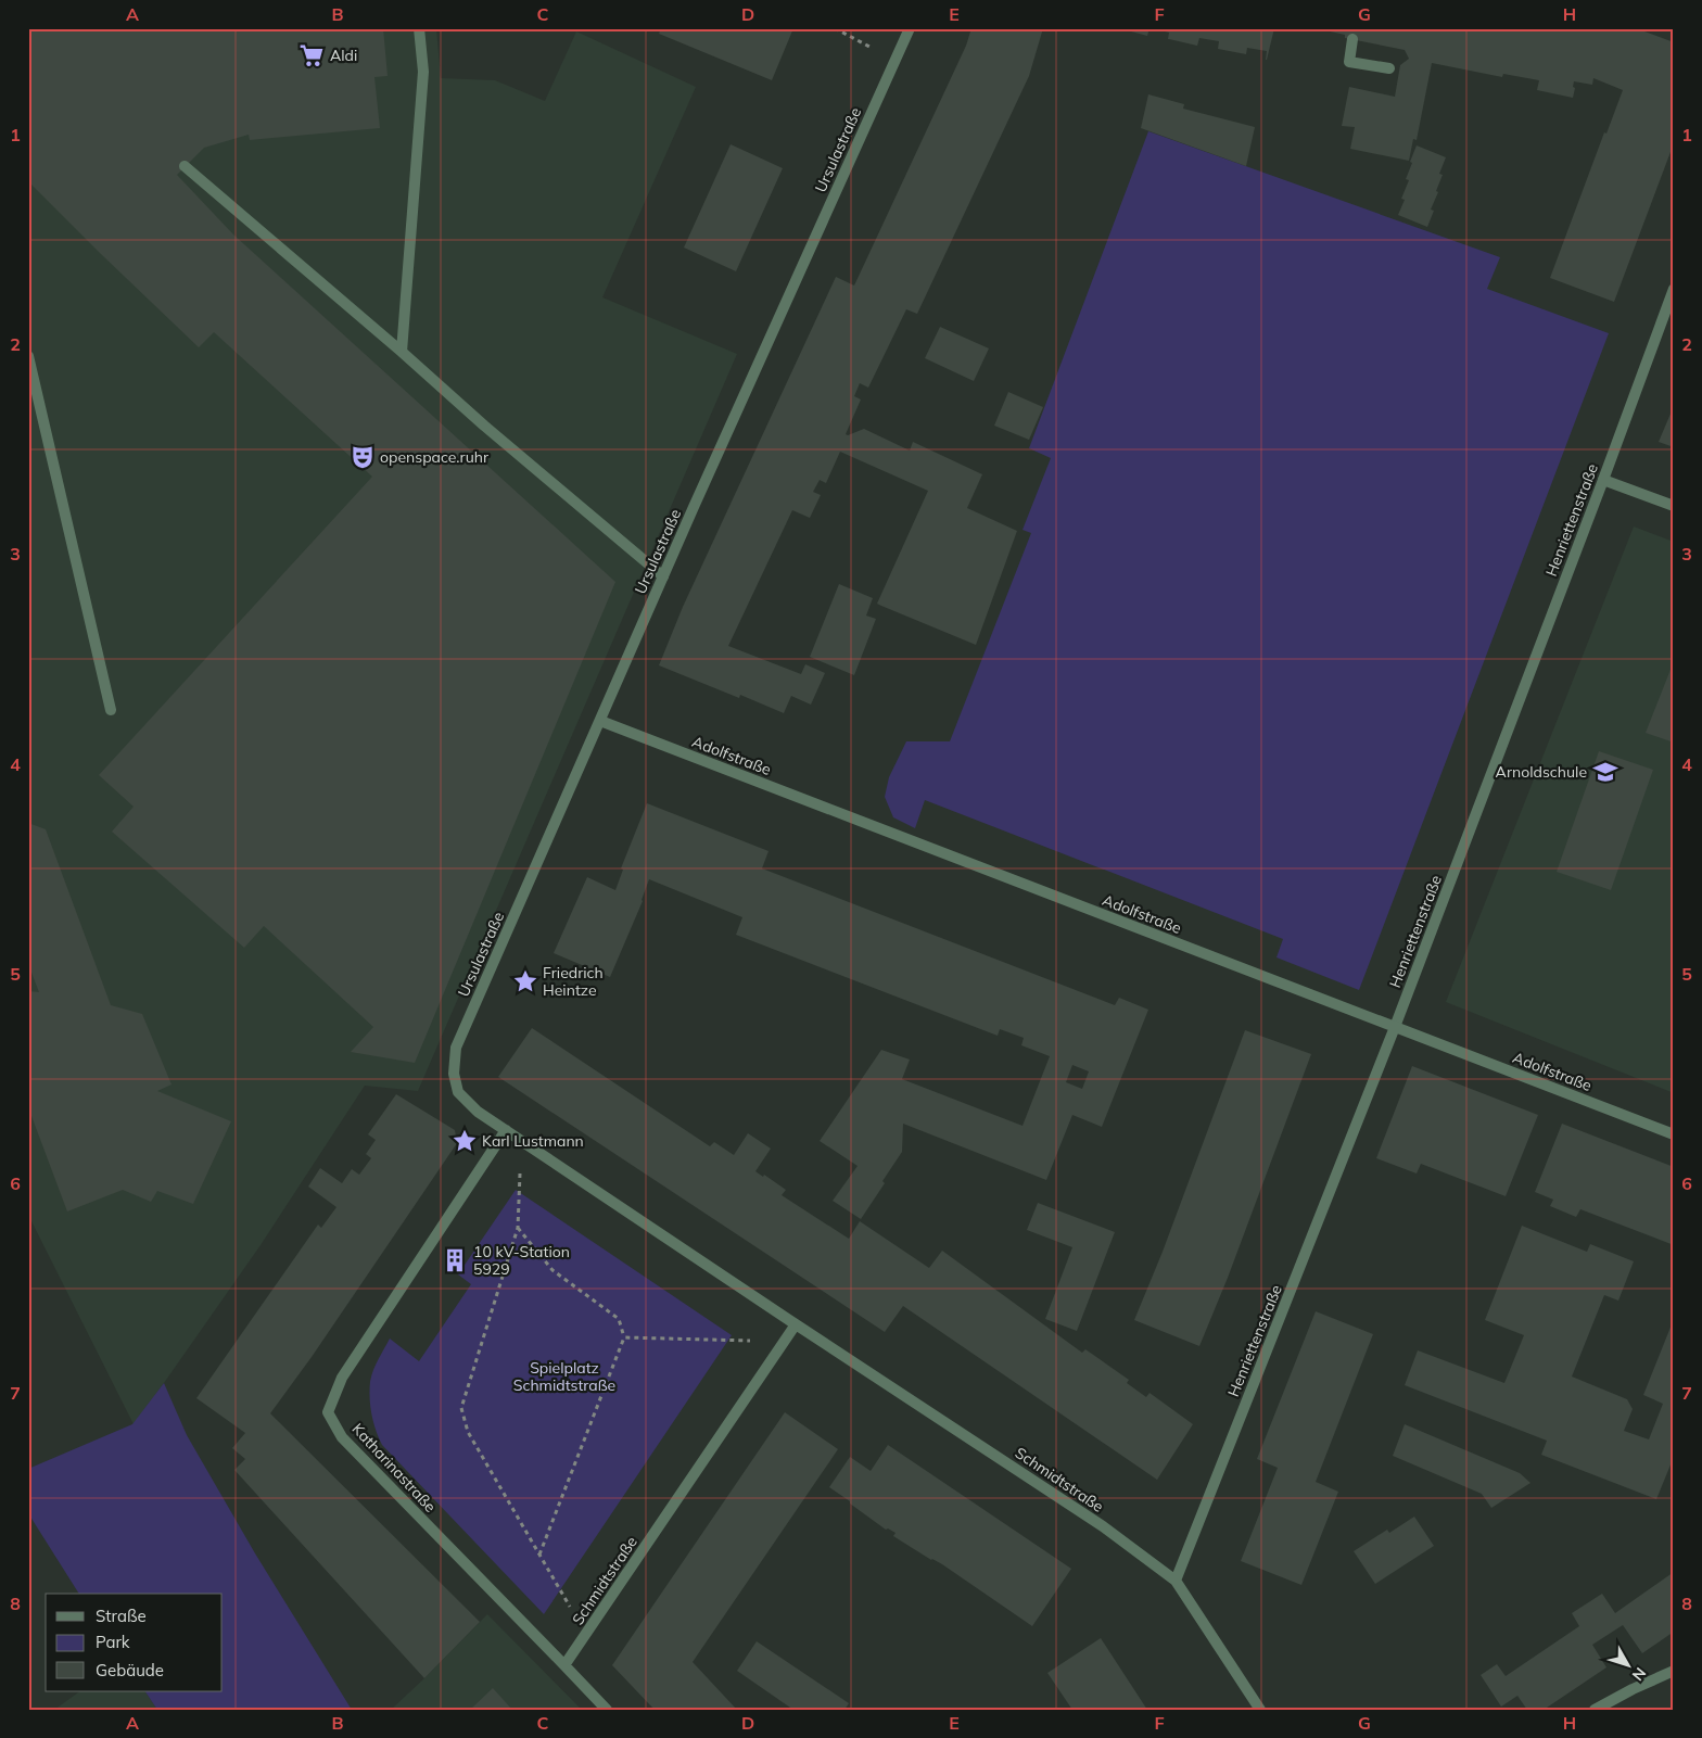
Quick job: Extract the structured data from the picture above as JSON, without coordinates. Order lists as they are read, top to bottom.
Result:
{
  "streets": {
    "street": [
      "Ursulastraße",
      "Henriettenstraße",
      "Adolfstraße",
      "Katharinastraße",
      "Schmidtstraße"
    ]
  },
  "crossings": [
    ["Ursulastraße", "Adolfstraße"],
    ["Ursulastraße", "Schmidtstraße"],
    ["Henriettenstraße", "Adolfstraße"],
    ["Henriettenstraße", "Schmidtstraße"],
    ["Katharinastraße", "Schmidtstraße"]
  ],
  "parks": ["Spielplatz Schmidtstraße"],
  "places": {
    "supermarket": ["Aldi"],
    "theatre": ["openspace.ruhr"],
    "school or university": ["Arnoldschule"],
    "place": ["Friedrich Heintze", "Karl Lustmann"],
    "building": ["10 kV-Station 5929"]
  },
  "legend": ["Straße", "Park", "Gebäude"],
  "north": "bottom right",
  "grid": {
    "columns": [
      "A",
      "B",
      "C",
      "D",
      "E",
      "F",
      "G",
      "H"
    ],
    "rows": [
      "1",
      "2",
      "3",
      "4",
      "5",
      "6",
      "7",
      "8"
    ]
  }
}
